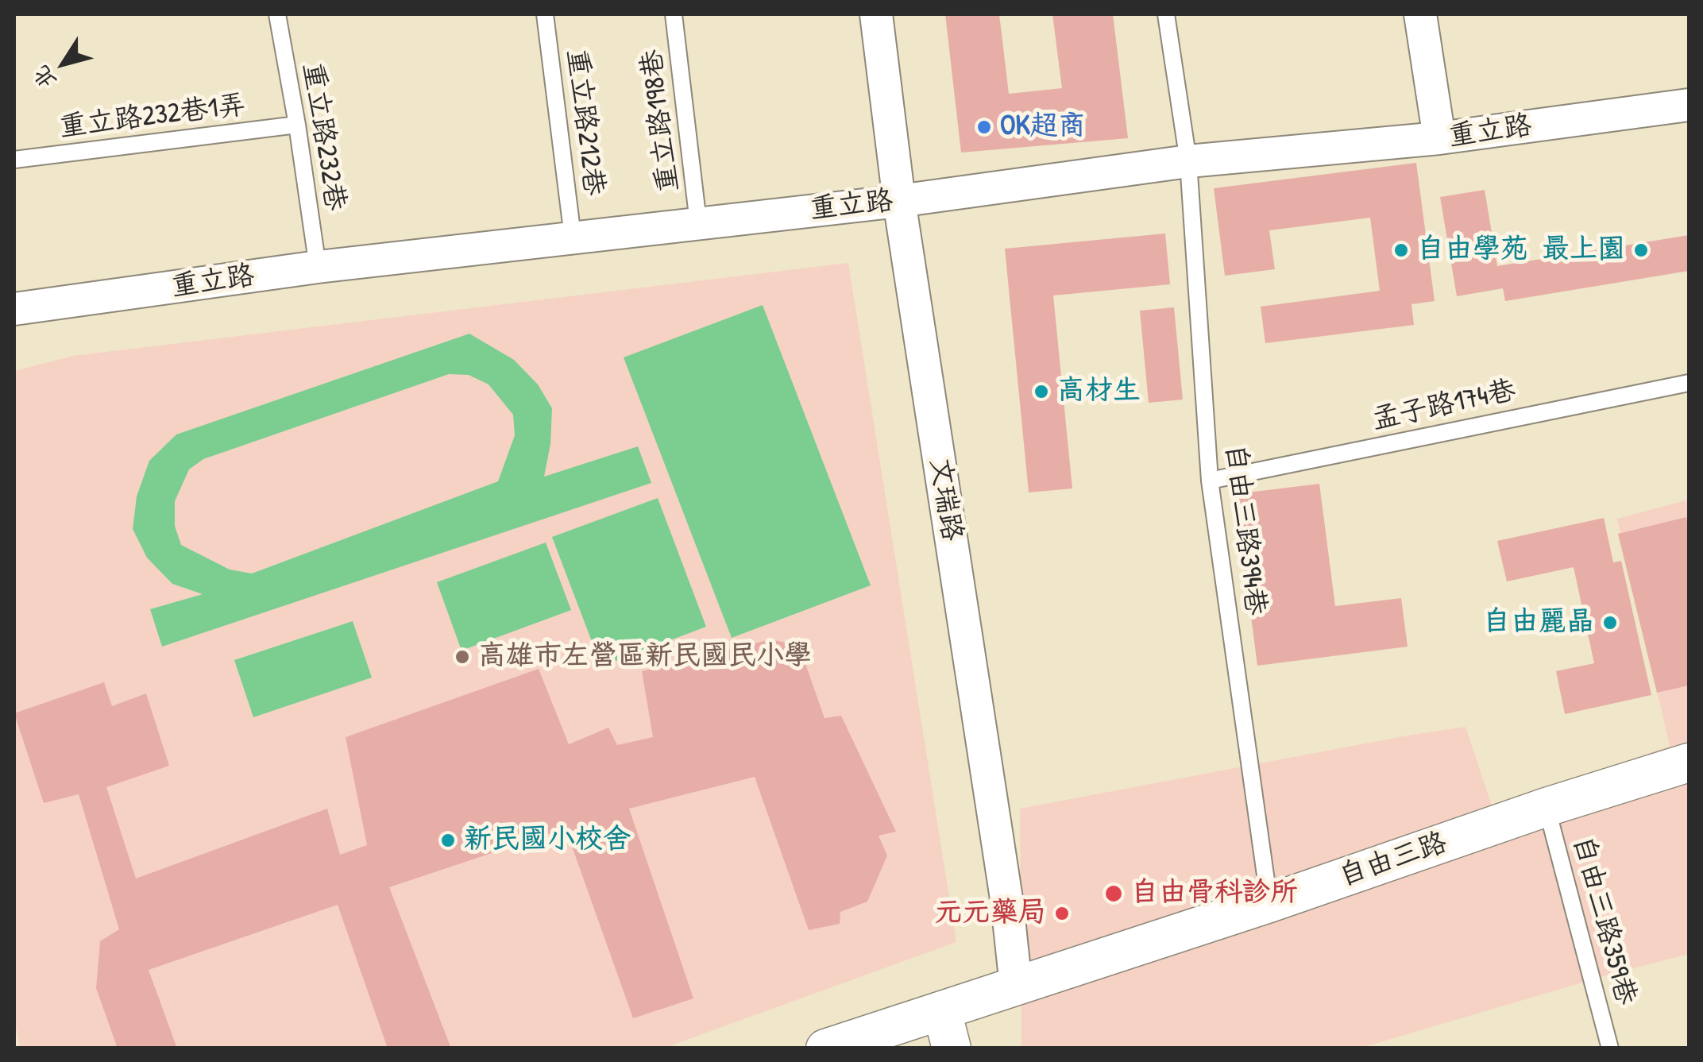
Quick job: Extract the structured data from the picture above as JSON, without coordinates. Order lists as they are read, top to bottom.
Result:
{
  "streets": {
    "street": ["重立路", "文瑞路", "自由三路"],
    "lane": [
      "重立路232巷1弄",
      "重立路198巷",
      "重立路212巷",
      "重立路232巷",
      "孟子路174巷",
      "自由三路394巷",
      "自由三路359巷"
    ]
  },
  "crossings": [
    ["重立路232巷1弄", "重立路232巷"],
    ["重立路198巷", "重立路"],
    ["重立路212巷", "重立路"],
    ["重立路", "重立路232巷"],
    ["重立路", "文瑞路"],
    ["重立路", "自由三路394巷"],
    ["孟子路174巷", "自由三路394巷"],
    ["文瑞路", "自由三路"],
    ["自由三路394巷", "自由三路"],
    ["自由三路", "自由三路359巷"]
  ],
  "places": [
    "OK超商",
    "自由學苑",
    "最上園",
    "高材生",
    "自由麗晶",
    "高雄市左營區新民國民小學",
    "新民國小校舍",
    "自由骨科診所",
    "元元藥局"
  ],
  "north": "bottom left"
}
